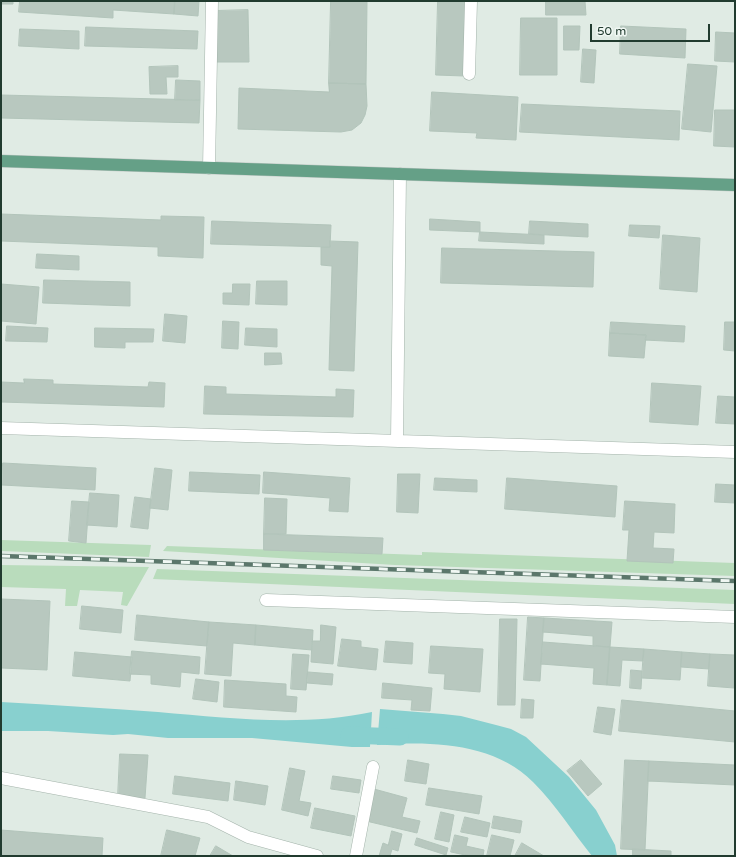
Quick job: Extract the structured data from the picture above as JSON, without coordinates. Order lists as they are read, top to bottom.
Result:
{
  "scale_bar": "50 m"
}
